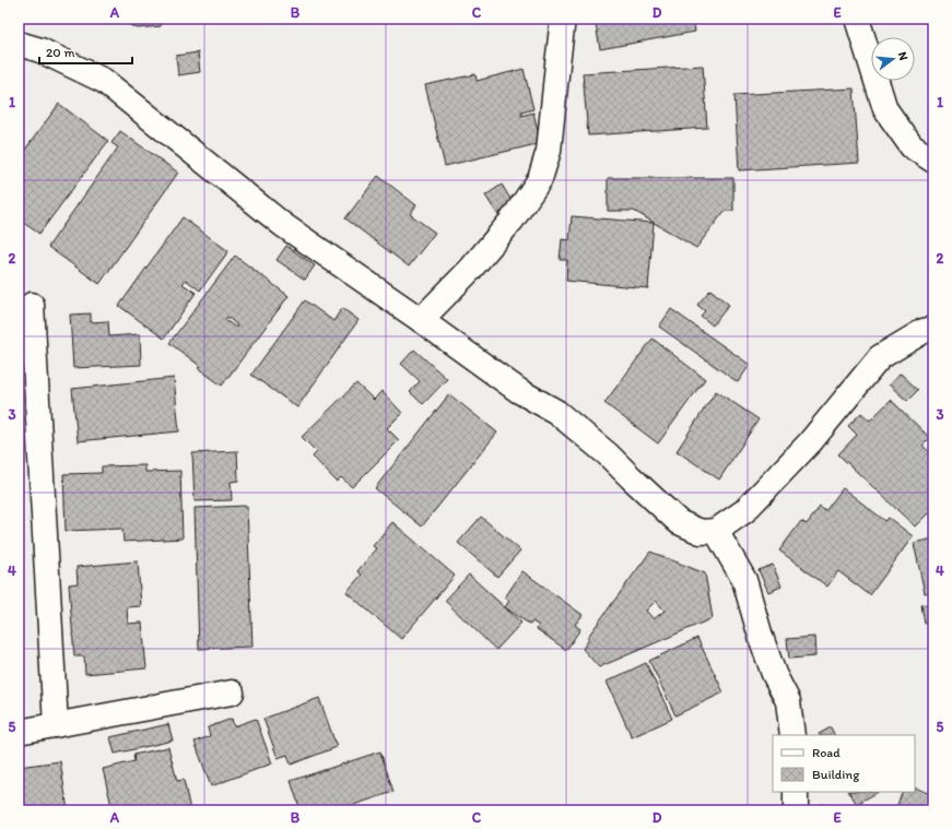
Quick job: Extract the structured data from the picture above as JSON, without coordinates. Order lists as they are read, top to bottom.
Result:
{
  "legend": ["Road", "Building"],
  "scale_bar": "20 m",
  "north": "right",
  "grid": {
    "columns": [
      "A",
      "B",
      "C",
      "D",
      "E"
    ],
    "rows": [
      "1",
      "2",
      "3",
      "4",
      "5"
    ]
  }
}
